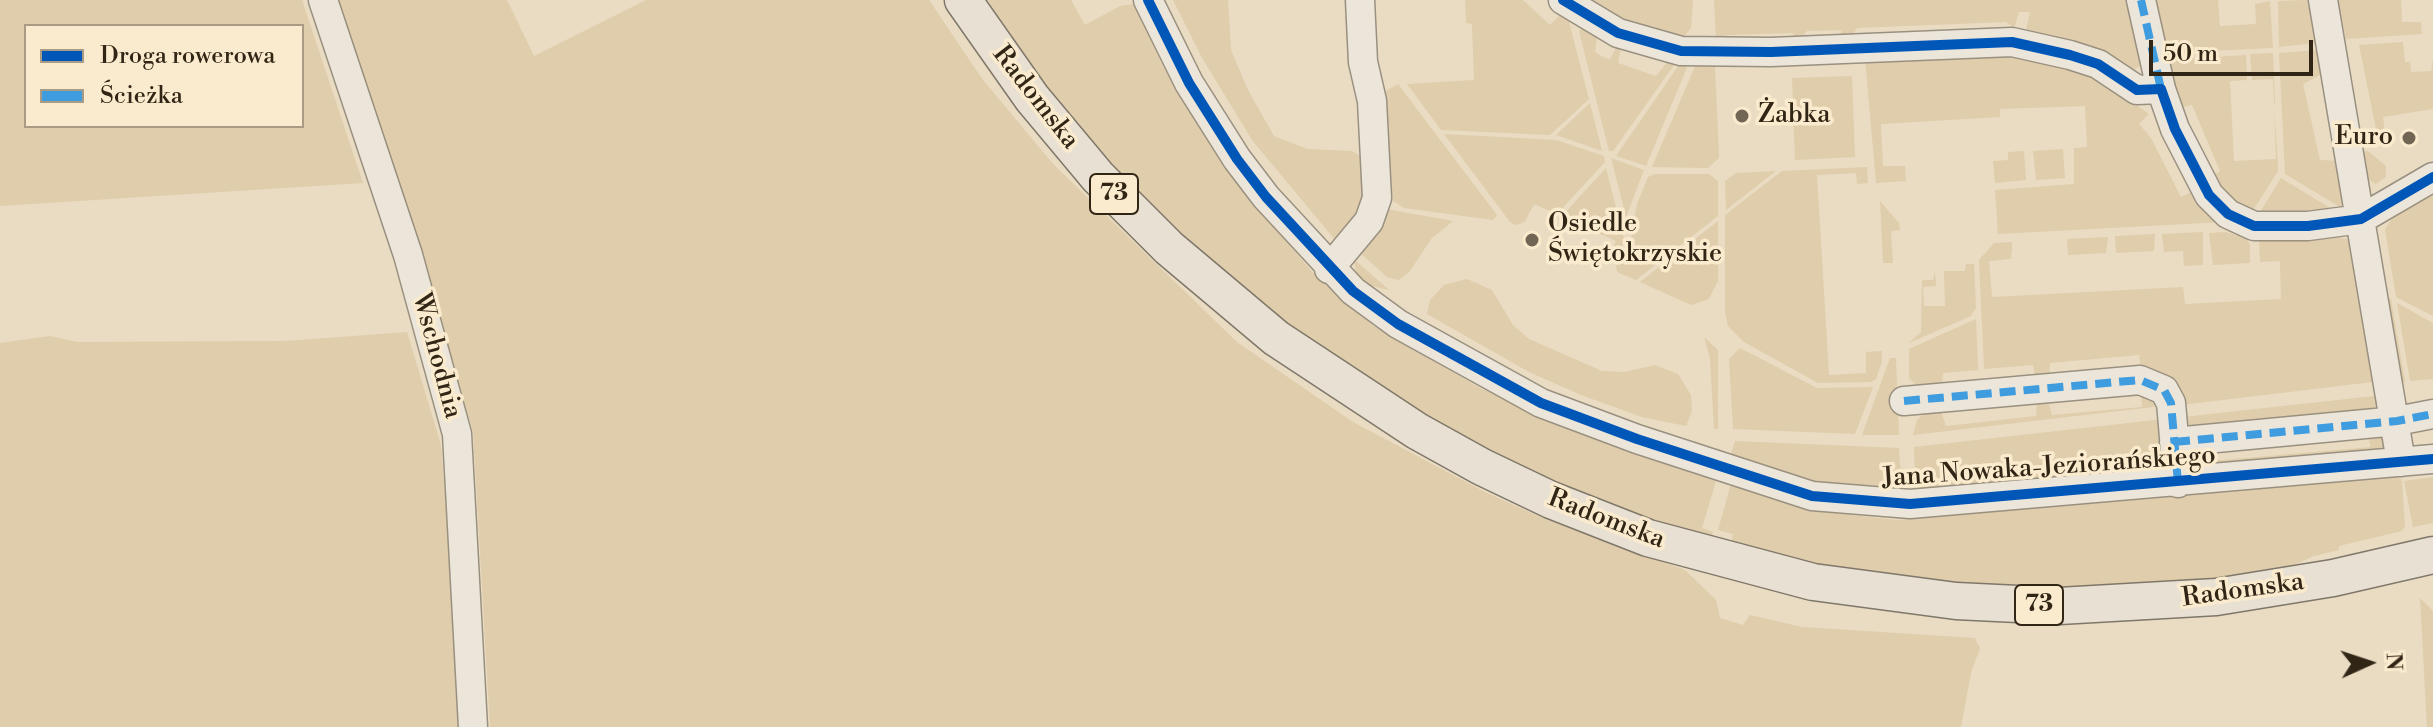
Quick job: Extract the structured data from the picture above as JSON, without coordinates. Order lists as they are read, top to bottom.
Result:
{
  "streets": {
    "main road": ["Radomska", "73"],
    "street": ["Wschodnia", "Jana Nowaka-Jeziorańskiego"]
  },
  "places": ["Żabka", "Euro", "Osiedle Świętokrzyskie"],
  "legend": ["Droga rowerowa", "Ścieżka"],
  "scale_bar": "50 m",
  "north": "right"
}
